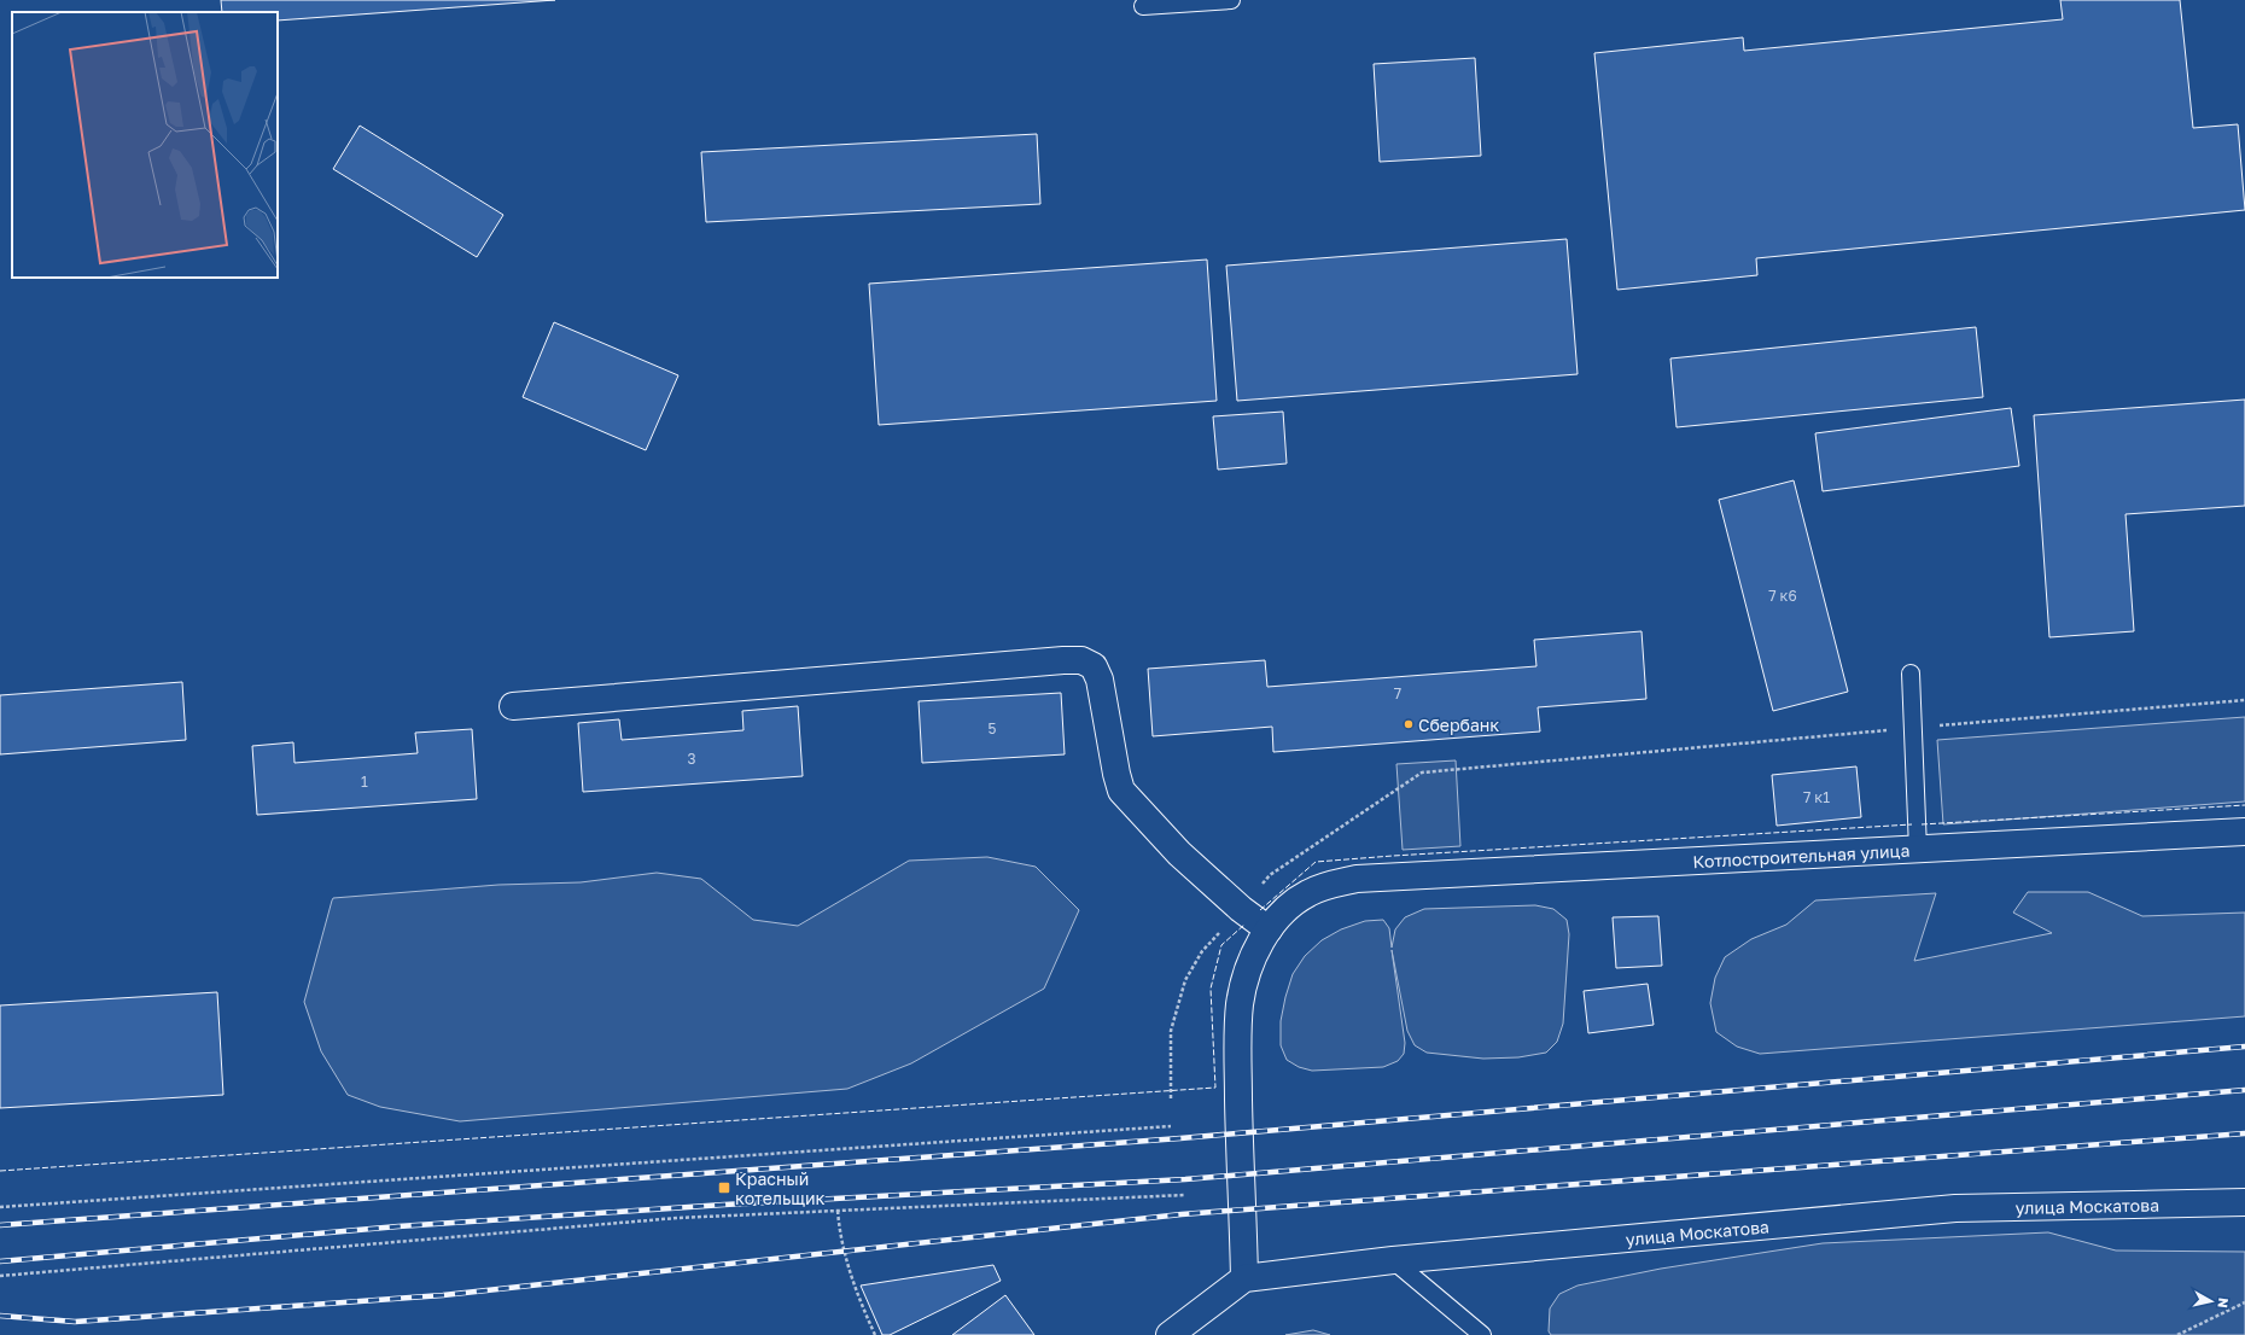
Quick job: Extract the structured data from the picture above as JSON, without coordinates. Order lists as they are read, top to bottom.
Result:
{
  "streets": {
    "main road": ["Котлостроительная улица", "улица Москатова"]
  },
  "crossings": [
    ["Котлостроительная улица", "улица Москатова"]
  ],
  "places": {
    "other": ["Сбербанк"],
    "transit": ["Красный котельщик"]
  },
  "house_numbers": [
    "7 к6",
    "7",
    "5",
    "3",
    "1",
    "7 к1"
  ],
  "north": "right"
}
